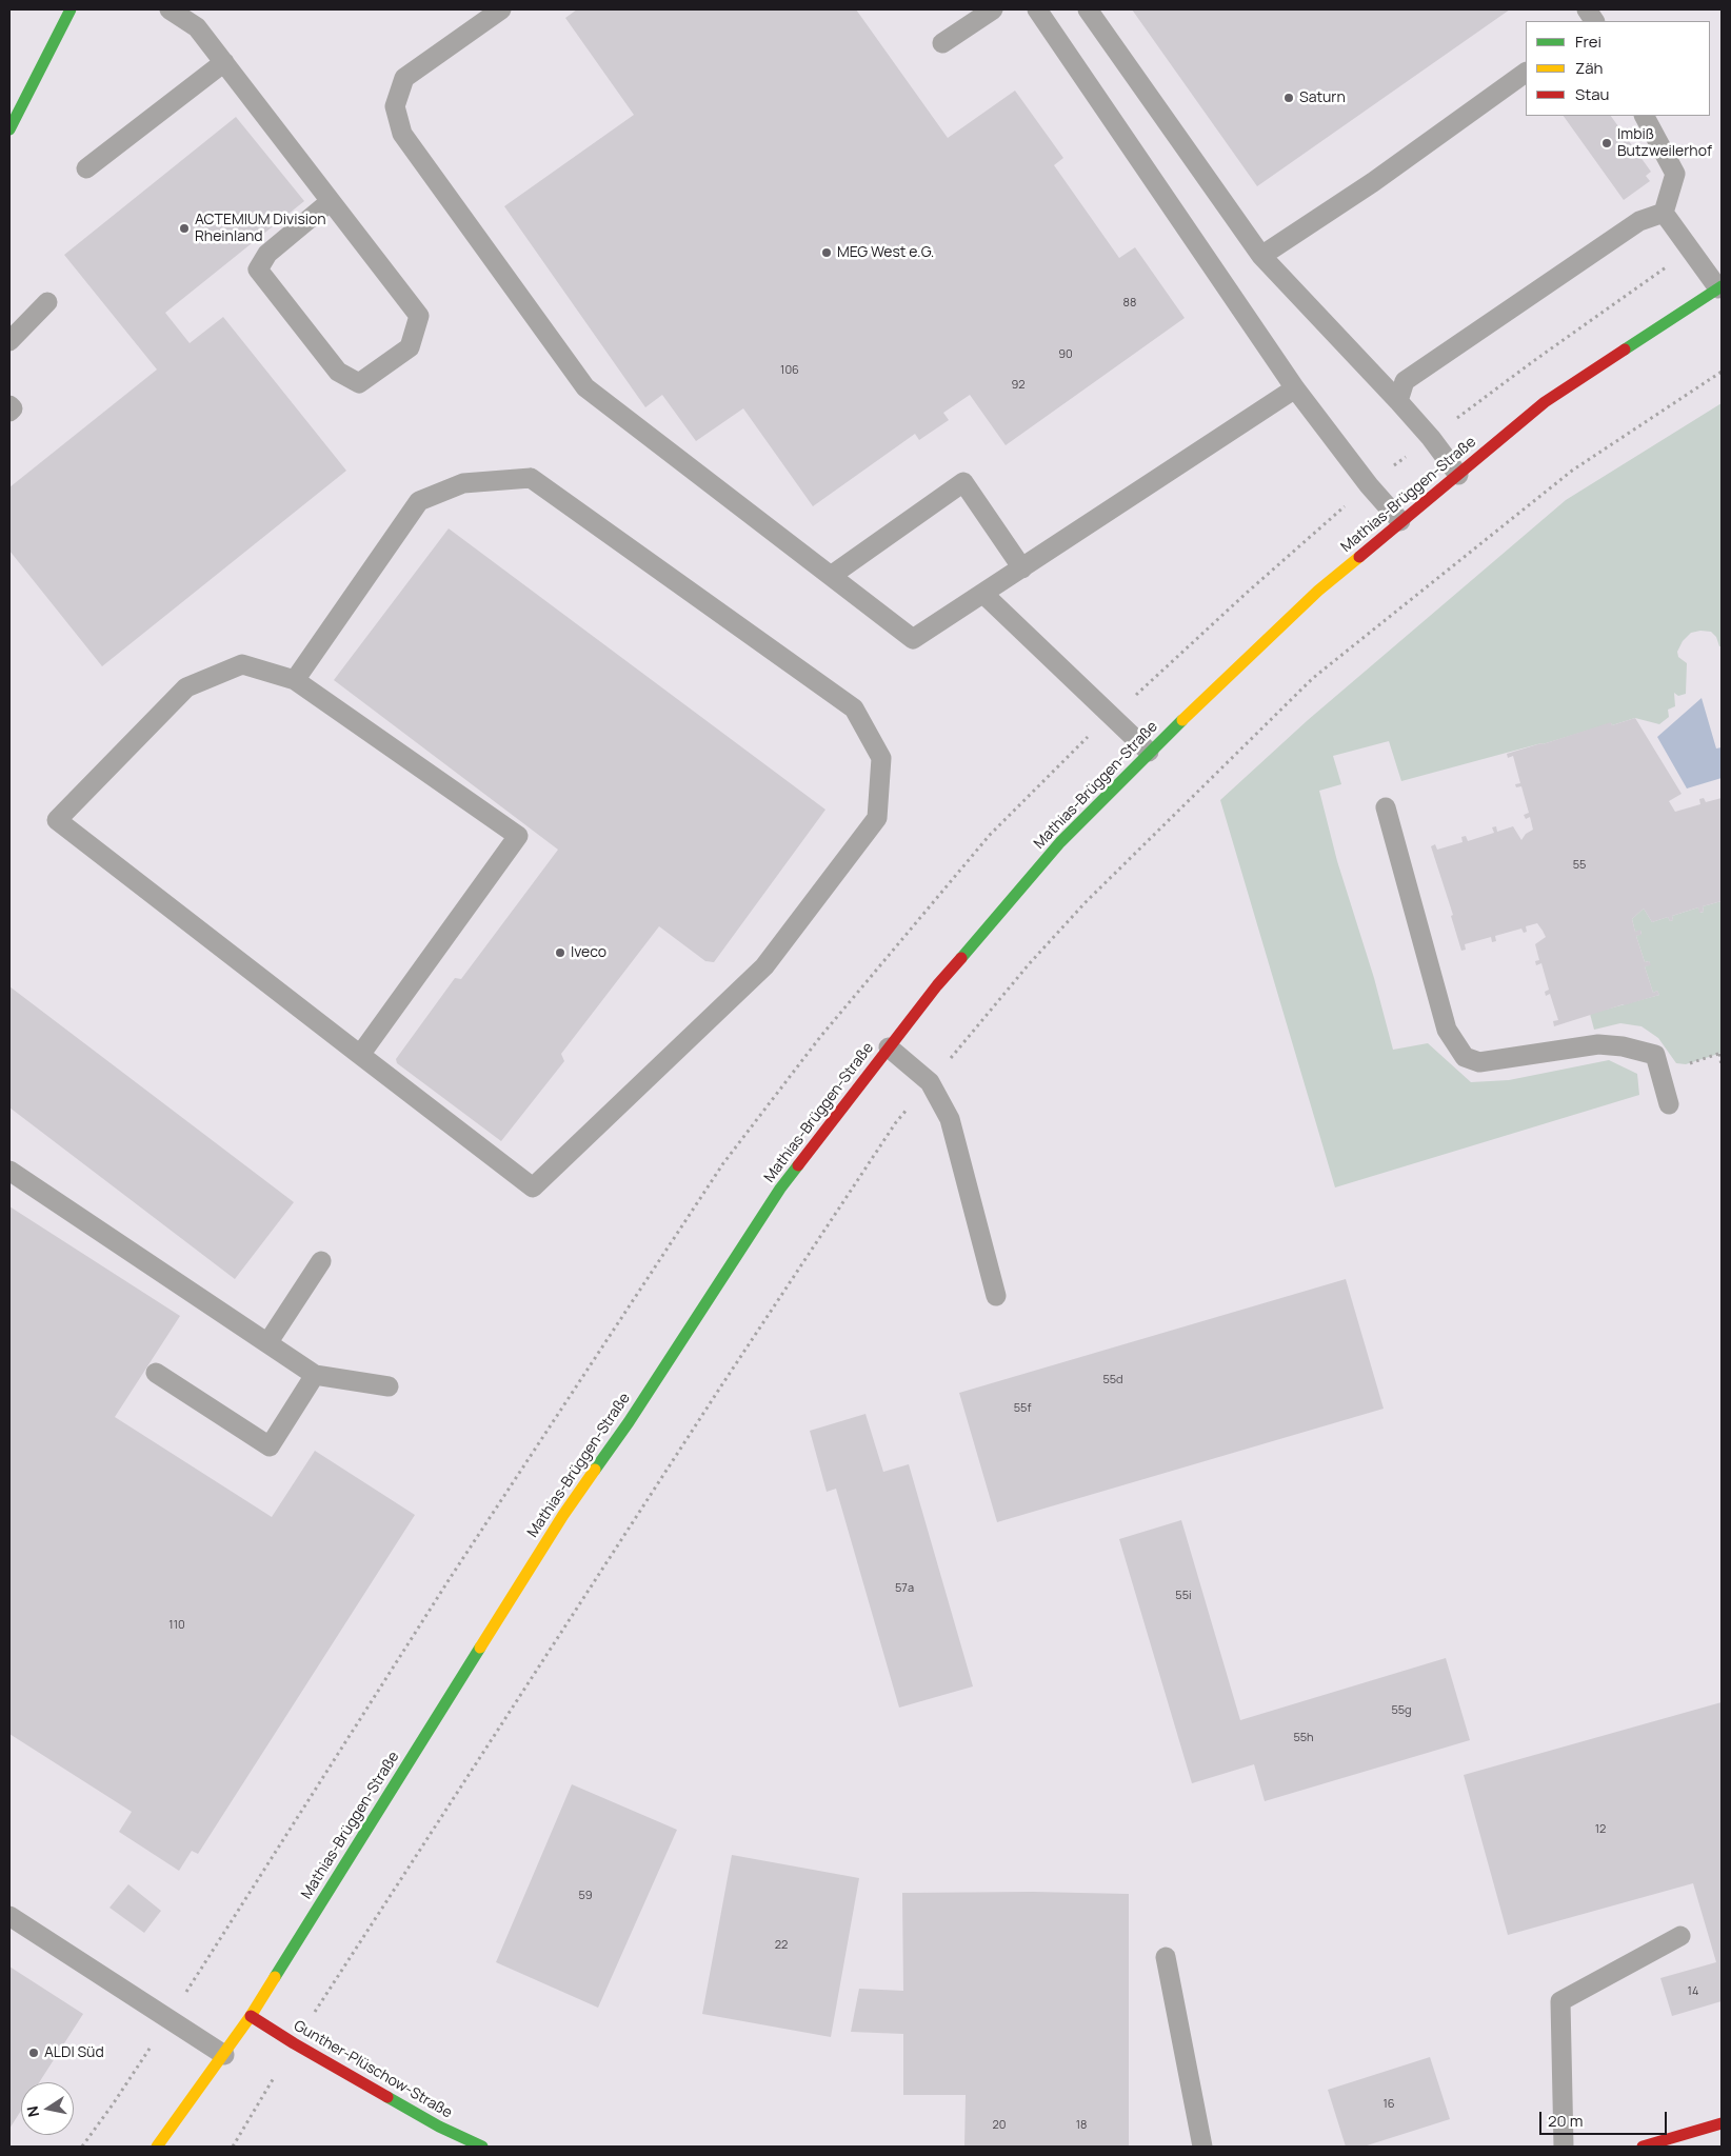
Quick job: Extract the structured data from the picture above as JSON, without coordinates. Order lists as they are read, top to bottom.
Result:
{
  "streets": {
    "street": ["Mathias-Brüggen-Straße", "Gunther-Plüschow-Straße"]
  },
  "crossings": [
    ["Mathias-Brüggen-Straße", "Gunther-Plüschow-Straße"]
  ],
  "places": [
    "Saturn",
    "Imbiß Butzweilerhof",
    "ACTEMIUM Division Rheinland",
    "MEG West e.G.",
    "Iveco",
    "ALDI Süd"
  ],
  "house_numbers": [
    "88",
    "90",
    "106",
    "92",
    "55",
    "55d",
    "55f",
    "57a",
    "55i",
    "110",
    "55g",
    "55h",
    "12",
    "59",
    "22",
    "14",
    "16",
    "20",
    "18"
  ],
  "legend": ["Frei", "Zäh", "Stau"],
  "scale_bar": "20 m",
  "north": "left"
}
